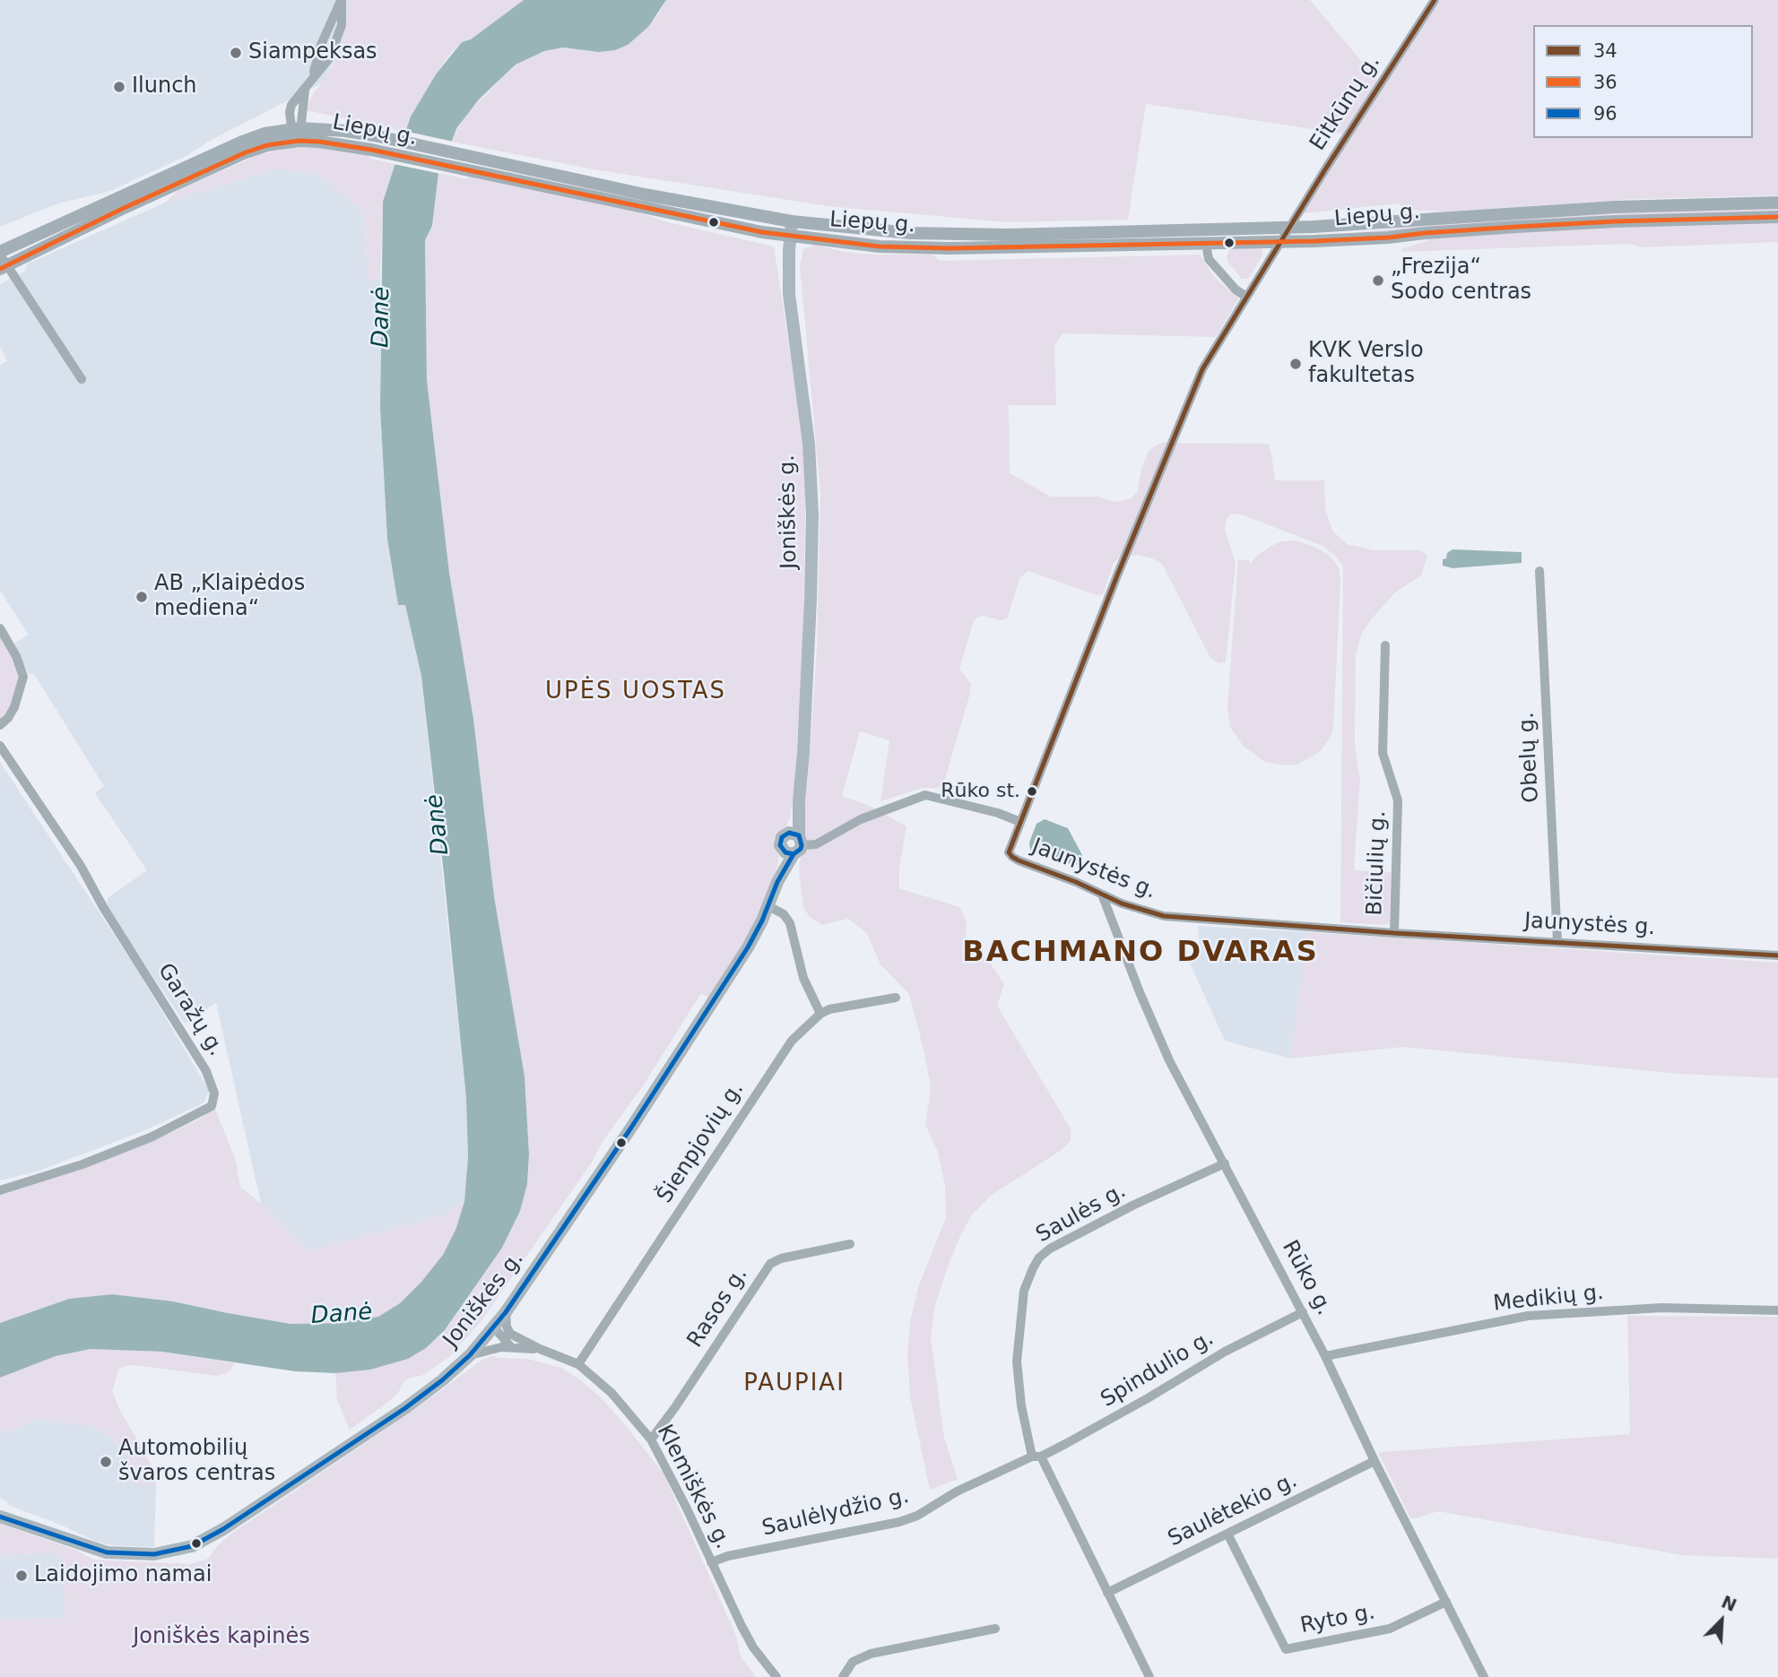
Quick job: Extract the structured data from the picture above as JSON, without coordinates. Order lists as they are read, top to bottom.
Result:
{
  "streets": {
    "main road": ["Liepų g.", "Joniškės g."],
    "street": [
      "Eitkūnų g.",
      "Obelų g.",
      "Bičiulių g.",
      "Jaunystės g.",
      "Garažų g.",
      "Šienpjovių g.",
      "Saulės g.",
      "Rūko g.",
      "Medikių g.",
      "Rasos g.",
      "Spindulio g.",
      "Klemiškės g.",
      "Saulėtekio g.",
      "Saulėlydžio g.",
      "Ryto g."
    ]
  },
  "crossings": [
    ["Eitkūnų g.", "Liepų g."],
    ["Eitkūnų g.", "Jaunystės g."],
    ["Liepų g.", "Joniškės g."],
    ["Liepų g.", "Jaunystės g."],
    ["Joniškės g.", "Klemiškės g."],
    ["Obelų g.", "Jaunystės g."],
    ["Bičiulių g.", "Jaunystės g."],
    ["Jaunystės g.", "Rūko g."],
    ["Šienpjovių g.", "Klemiškės g."],
    ["Saulės g.", "Rūko g."],
    ["Saulės g.", "Spindulio g."],
    ["Saulės g.", "Saulėtekio g."],
    ["Saulės g.", "Saulėlydžio g."],
    ["Rūko g.", "Medikių g."],
    ["Rūko g.", "Spindulio g."],
    ["Rūko g.", "Saulėtekio g."],
    ["Rūko g.", "Ryto g."],
    ["Rasos g.", "Klemiškės g."],
    ["Spindulio g.", "Saulėlydžio g."],
    ["Klemiškės g.", "Saulėlydžio g."],
    ["Saulėtekio g.", "Ryto g."]
  ],
  "districts": ["UPĖS UOSTAS", "BACHMANO DVARAS", "PAUPIAI"],
  "water": ["Danė"],
  "parks": ["Joniškės kapinės"],
  "places": [
    "Siampeksas",
    "Ilunch",
    "„Frezija“ Sodo centras",
    "KVK Verslo fakultetas",
    "AB „Klaipėdos mediena“",
    "Rūko st.",
    "Automobilių švaros centras",
    "Laidojimo namai"
  ],
  "lines": ["transit line 34", "transit line 36", "transit line 96"],
  "legend": ["34", "36", "96"],
  "north": "top right"
}
